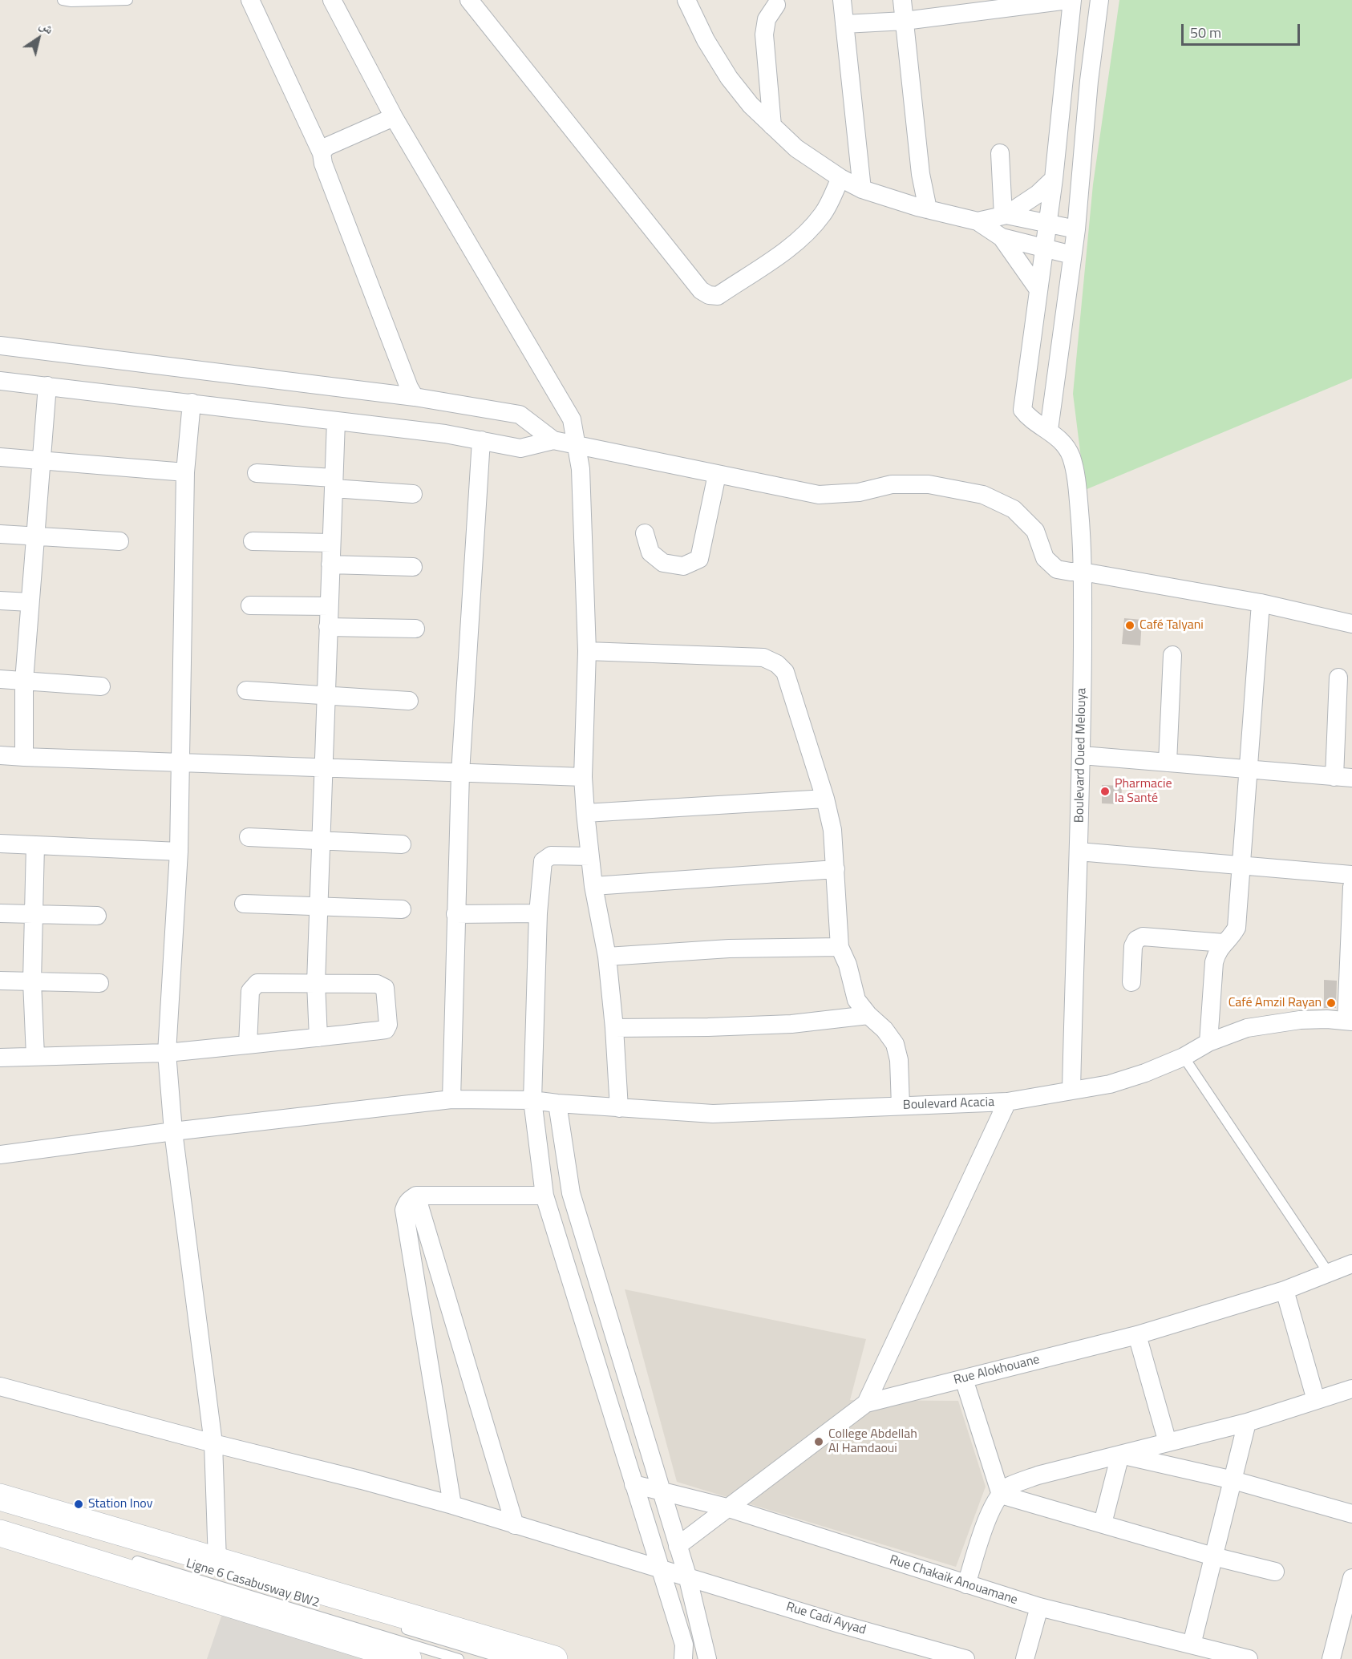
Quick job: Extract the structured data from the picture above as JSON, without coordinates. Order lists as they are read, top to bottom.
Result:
{
  "streets": {
    "street": [
      "Boulevard Oued Melouya",
      "Boulevard Acacia",
      "Rue Alokhouane",
      "Rue Chakaik Anouamane",
      "Rue Cadi Ayyad"
    ],
    "lane": ["Ligne 6 Casabusway BW2"]
  },
  "crossings": [
    ["Boulevard Oued Melouya", "Boulevard Acacia"],
    ["Rue Alokhouane", "Rue Chakaik Anouamane"]
  ],
  "places": [
    "Café Talyani",
    "Pharmacie la Santé",
    "Café Amzil Rayan",
    "College Abdellah Al Hamdaoui",
    "Station Inov"
  ],
  "scale_bar": "50 m",
  "north": "top right"
}
